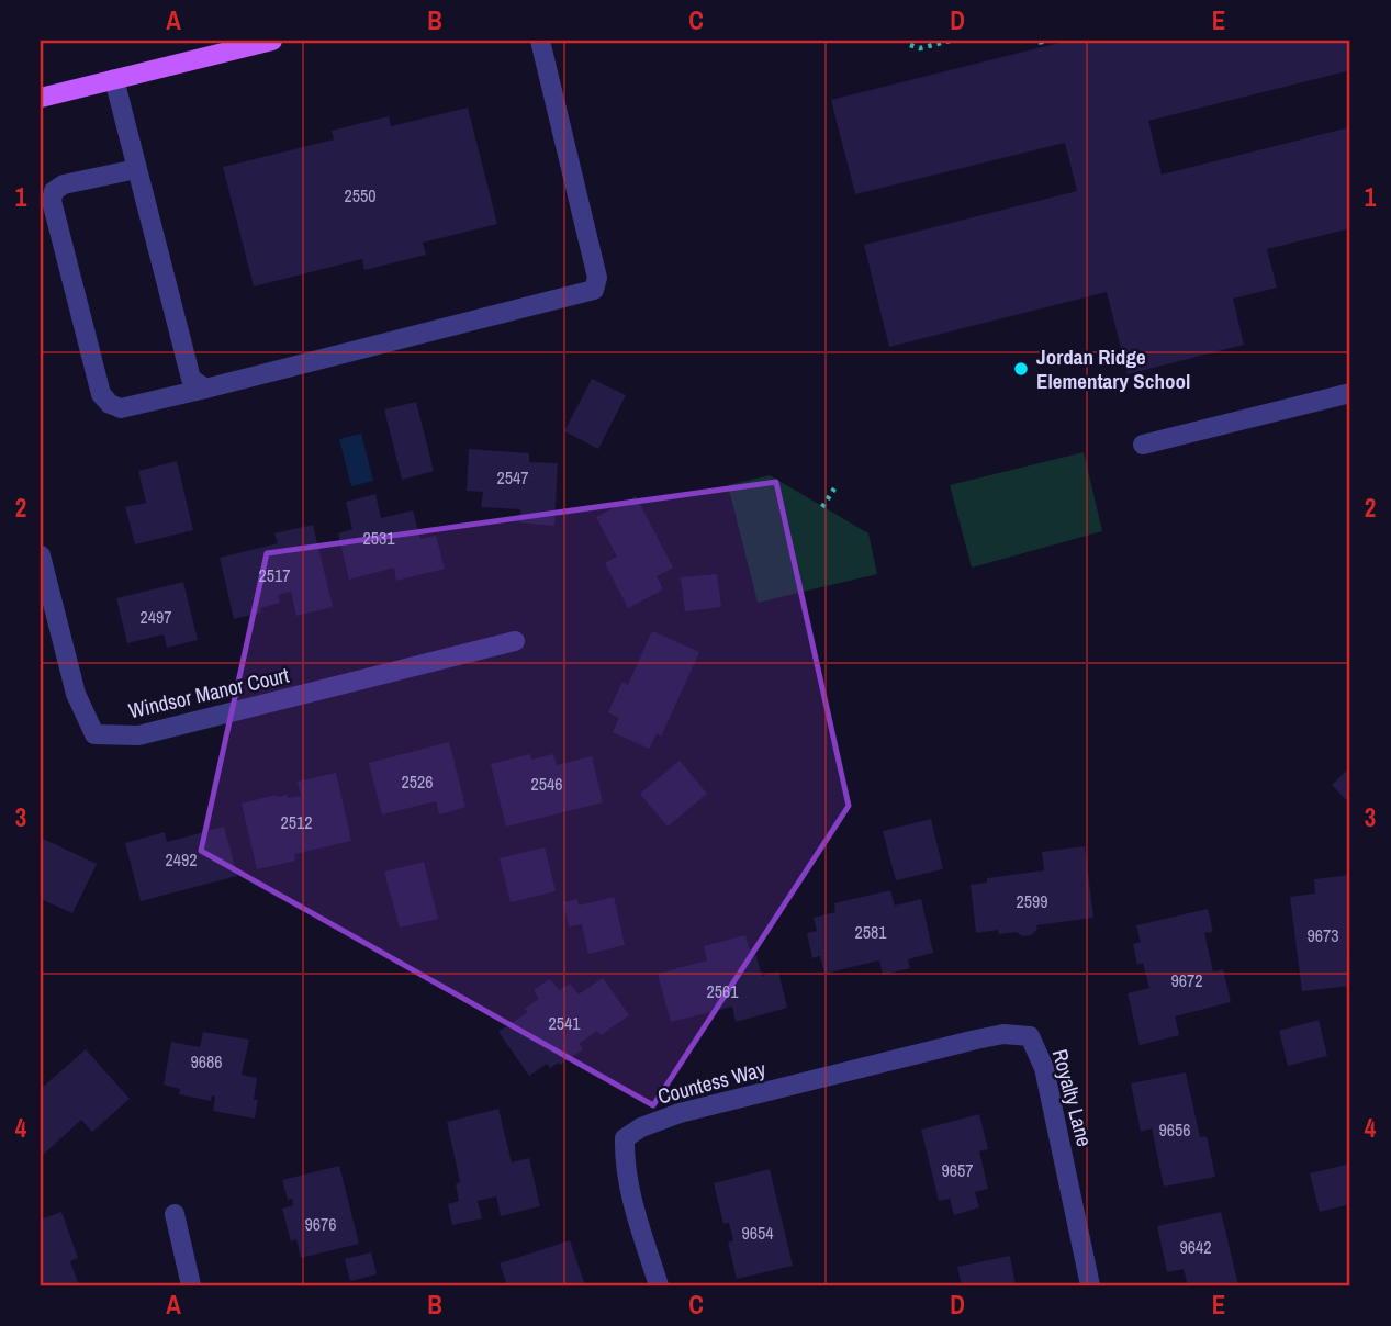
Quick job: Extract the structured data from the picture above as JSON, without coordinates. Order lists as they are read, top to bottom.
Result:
{
  "streets": {
    "street": ["Windsor Manor Court", "Countess Way", "Royalty Lane"]
  },
  "crossings": [
    ["Countess Way", "Royalty Lane"]
  ],
  "places": ["Jordan Ridge Elementary School"],
  "house_numbers": [
    "2550",
    "2547",
    "2531",
    "2517",
    "2497",
    "2526",
    "2546",
    "2512",
    "2492",
    "2599",
    "2581",
    "9673",
    "9672",
    "2561",
    "2541",
    "9686",
    "9656",
    "9657",
    "9676",
    "9654",
    "9642"
  ],
  "grid": {
    "columns": [
      "A",
      "B",
      "C",
      "D",
      "E"
    ],
    "rows": [
      "1",
      "2",
      "3",
      "4"
    ]
  }
}
